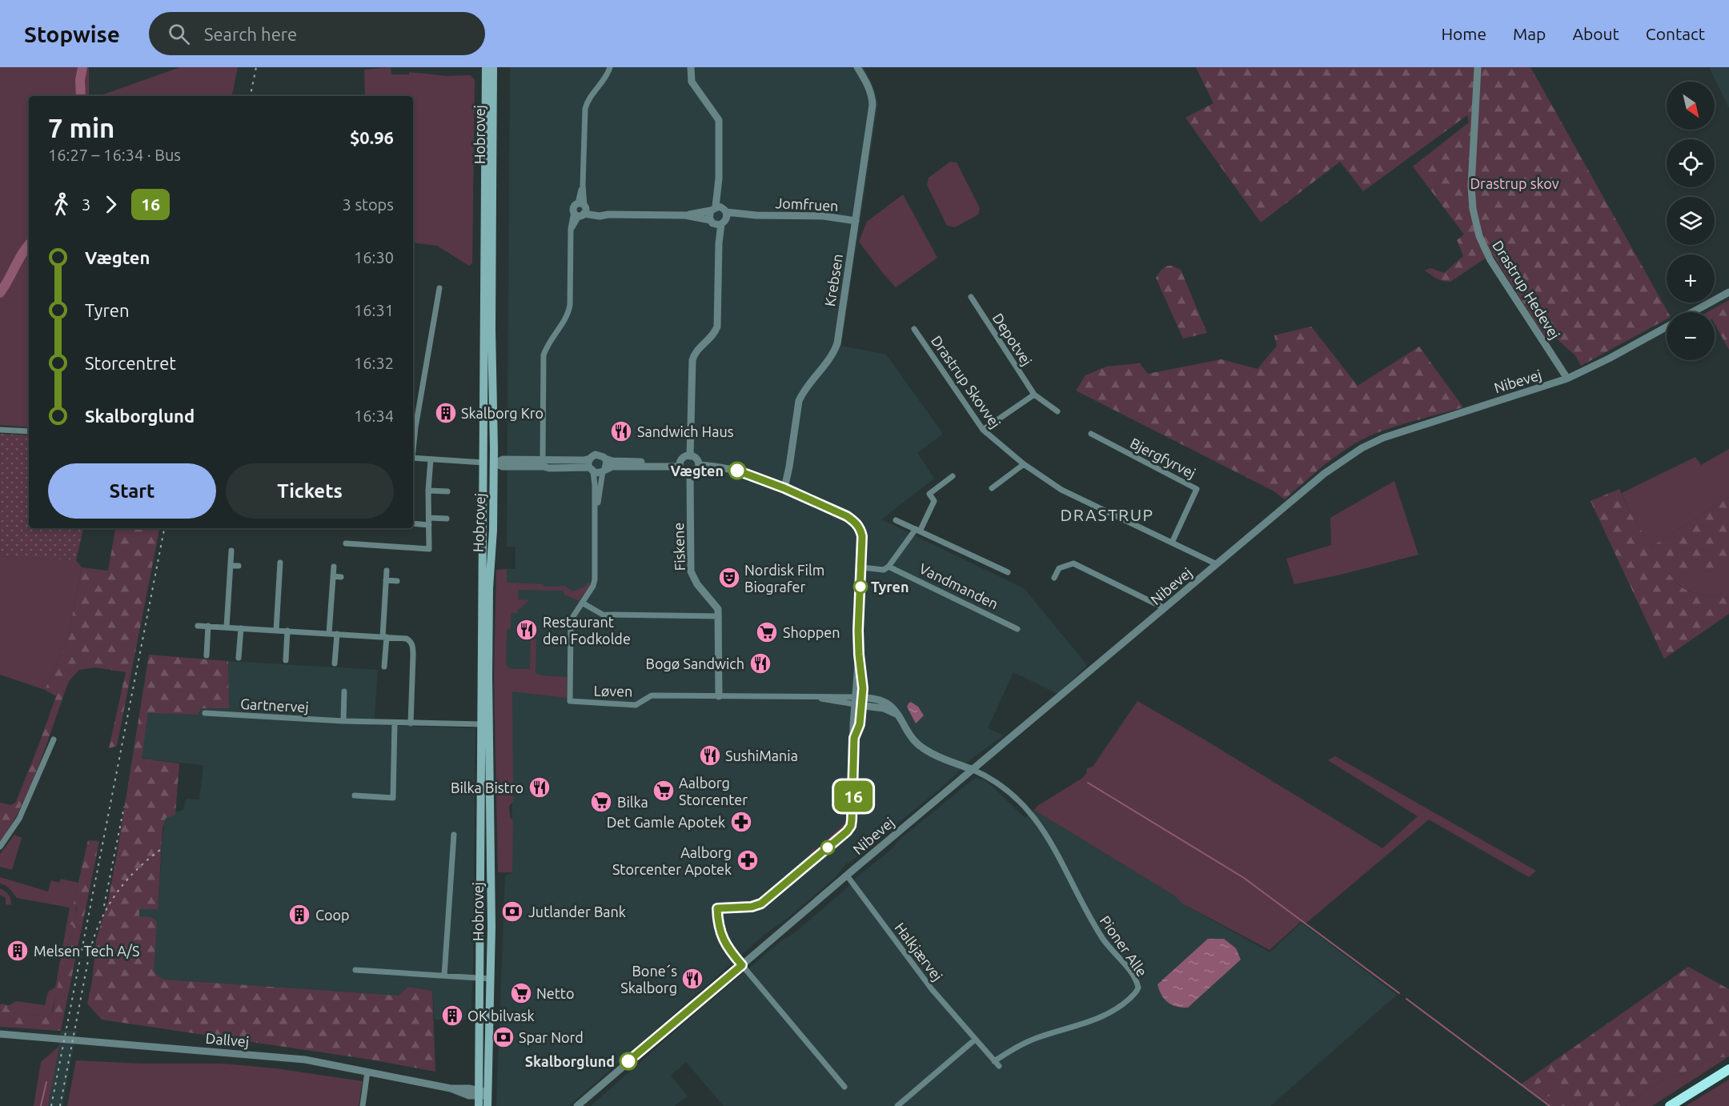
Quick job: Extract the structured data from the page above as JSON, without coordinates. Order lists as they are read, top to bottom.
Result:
{
  "streets": {
    "main road": ["Hobrovej"],
    "street": [
      "Jomfruen",
      "Krebsen",
      "Drastrup Hedevej",
      "Depotvej",
      "Nibevej",
      "Drastrup Skovvej",
      "Bjergfyrvej",
      "Fiskene",
      "Vandmanden",
      "Løven",
      "Gartnervej",
      "Pioner Alle",
      "Halkjærvej",
      "Dallvej"
    ]
  },
  "crossings": [
    ["Hobrovej", "Gartnervej"],
    ["Hobrovej", "Dallvej"],
    ["Jomfruen", "Krebsen"],
    ["Drastrup Hedevej", "Nibevej"],
    ["Nibevej", "Drastrup Skovvej"],
    ["Nibevej", "Pioner Alle"],
    ["Nibevej", "Halkjærvej"],
    ["Drastrup Skovvej", "Bjergfyrvej"],
    ["Fiskene", "Løven"],
    ["Pioner Alle", "Halkjærvej"]
  ],
  "districts": ["DRASTRUP"],
  "parks": ["Drastrup skov"],
  "places": {
    "building": [
      "Skalborg Kro",
      "Coop",
      "Melsen Tech A/S",
      "OK bilvask"
    ],
    "restaurant": [
      "Sandwich Haus",
      "Restaurant den Fodkolde",
      "Bogø Sandwich",
      "SushiMania",
      "Bilka Bistro",
      "Bone´s Skalborg"
    ],
    "other": ["Vægten", "Tyren", "Skalborglund"],
    "theatre": ["Nordisk Film Biografer"],
    "supermarket": [
      "Shoppen",
      "Aalborg Storcenter",
      "Bilka",
      "Netto"
    ],
    "pharmacy": ["Det Gamle Apotek", "Aalborg Storcenter Apotek"],
    "bank": ["Jutlander Bank", "Spar Nord"]
  },
  "lines": ["bus line 16"],
  "north": "bottom right",
  "page": {
    "header": "Stopwise",
    "search": "Search here",
    "nav": [
      "Home",
      "Map",
      "About",
      "Contact"
    ],
    "on_map": "16",
    "map_buttons": ["+", "−"],
    "heading": ["7 min", "16:27 – 16:34 · Bus", "$0.96"],
    "legs": ["3", "16", "3 stops"],
    "list": [
      {
        "name": "Vægten",
        "value": "16:30"
      },
      {
        "name": "Tyren",
        "value": "16:31"
      },
      {
        "name": "Storcentret",
        "value": "16:32"
      },
      {
        "name": "Skalborglund",
        "value": "16:34"
      }
    ],
    "buttons": ["Start", "Tickets"]
  }
}
